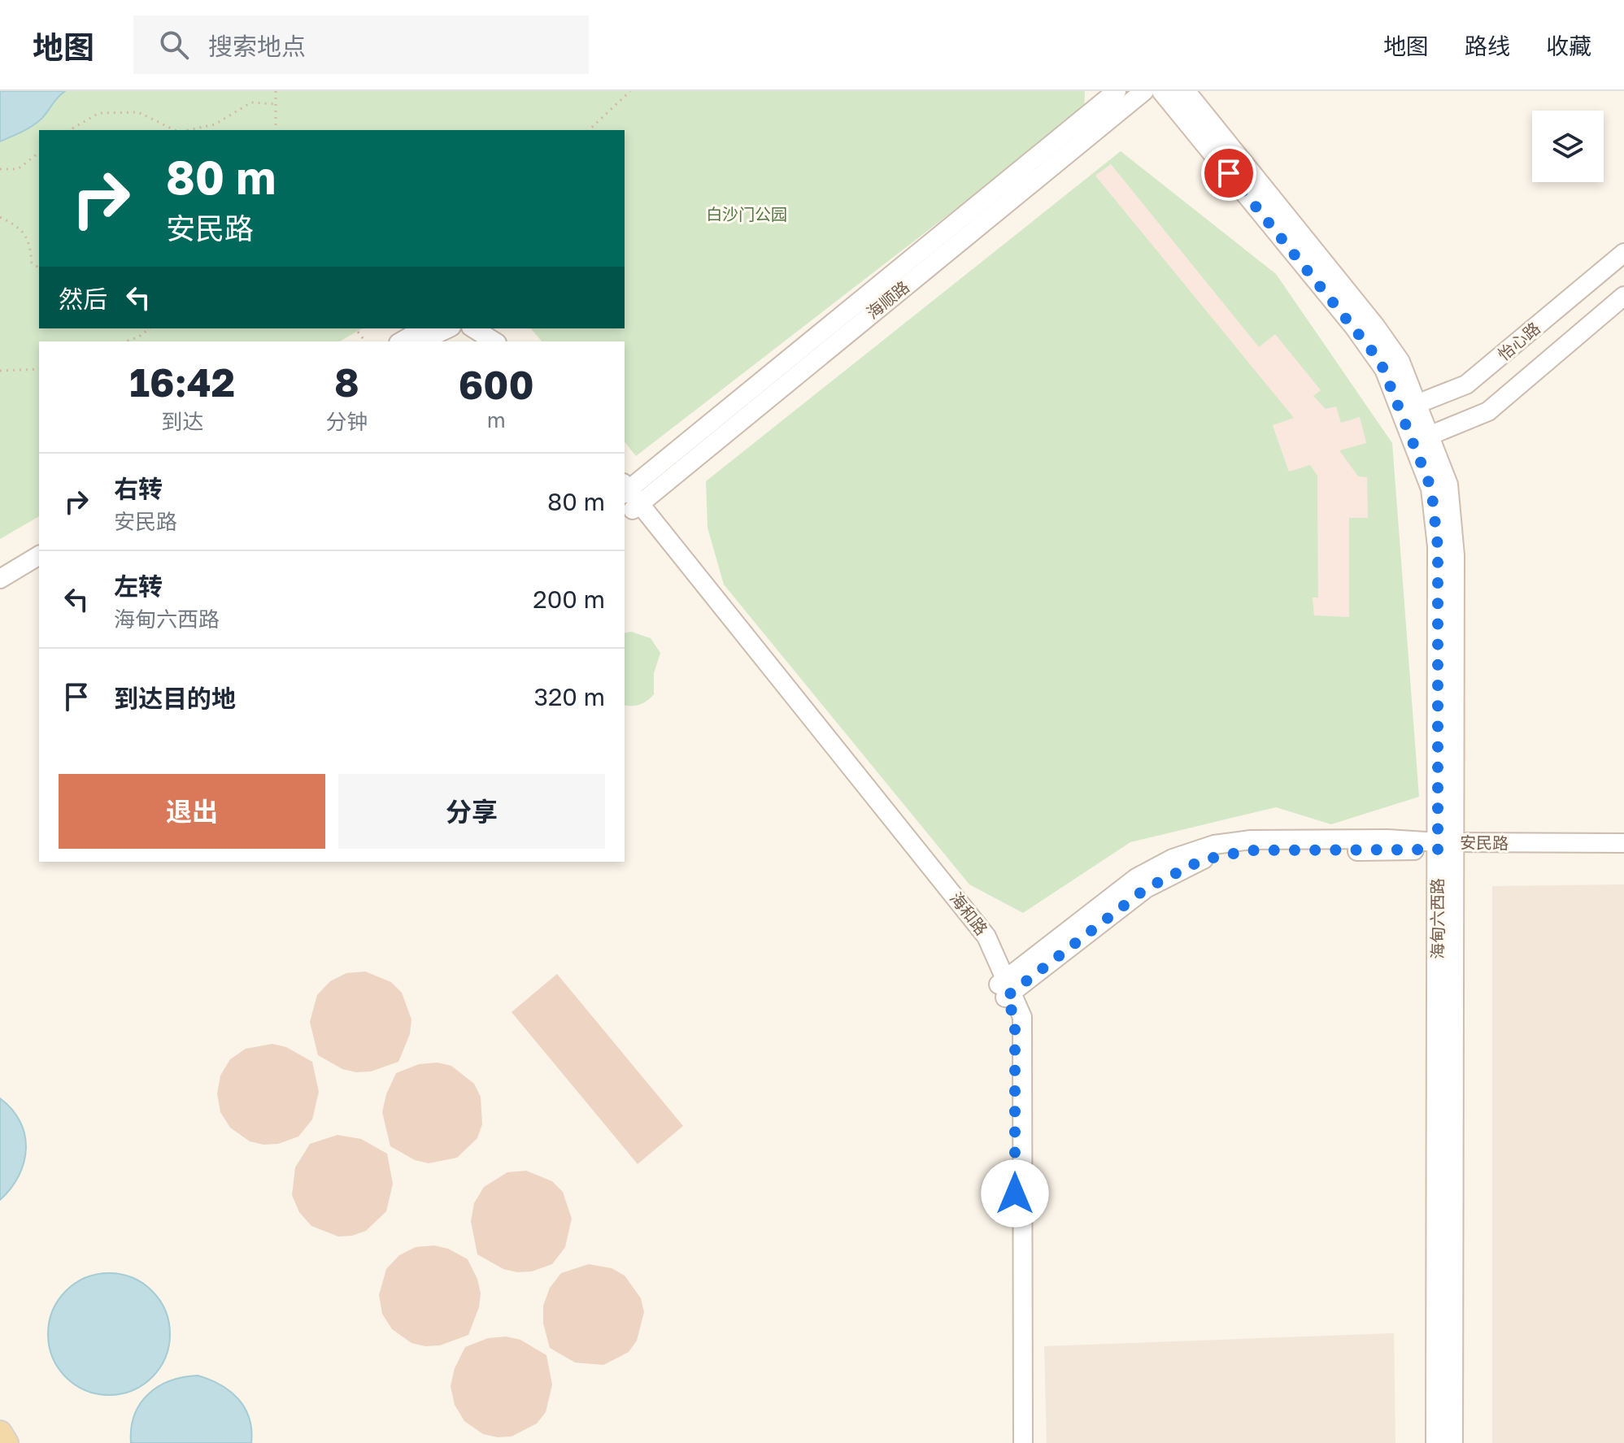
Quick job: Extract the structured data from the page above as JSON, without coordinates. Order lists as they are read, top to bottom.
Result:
{
  "streets": {
    "main road": ["海甸六西路"],
    "street": [
      "海顺路",
      "怡心路",
      "安民路",
      "海和路"
    ]
  },
  "crossings": [
    ["海顺路", "海和路"],
    ["怡心路", "海甸六西路"],
    ["安民路", "海和路"],
    ["安民路", "海甸六西路"]
  ],
  "parks": ["白沙门公园"],
  "page": {
    "header": "地图",
    "search": "搜索地点",
    "nav": ["地图", "路线", "收藏"],
    "turn": ["80 m", "安民路"],
    "then": "然后",
    "eta": [
      "16:42",
      "到达",
      "8",
      "分钟",
      "600",
      "m"
    ],
    "list": [
      {
        "name": "右转",
        "note": "安民路",
        "value": "80 m"
      },
      {
        "name": "左转",
        "note": "海甸六西路",
        "value": "200 m"
      },
      {
        "name": "到达目的地",
        "value": "320 m"
      }
    ],
    "buttons": ["退出", "分享"]
  }
}
